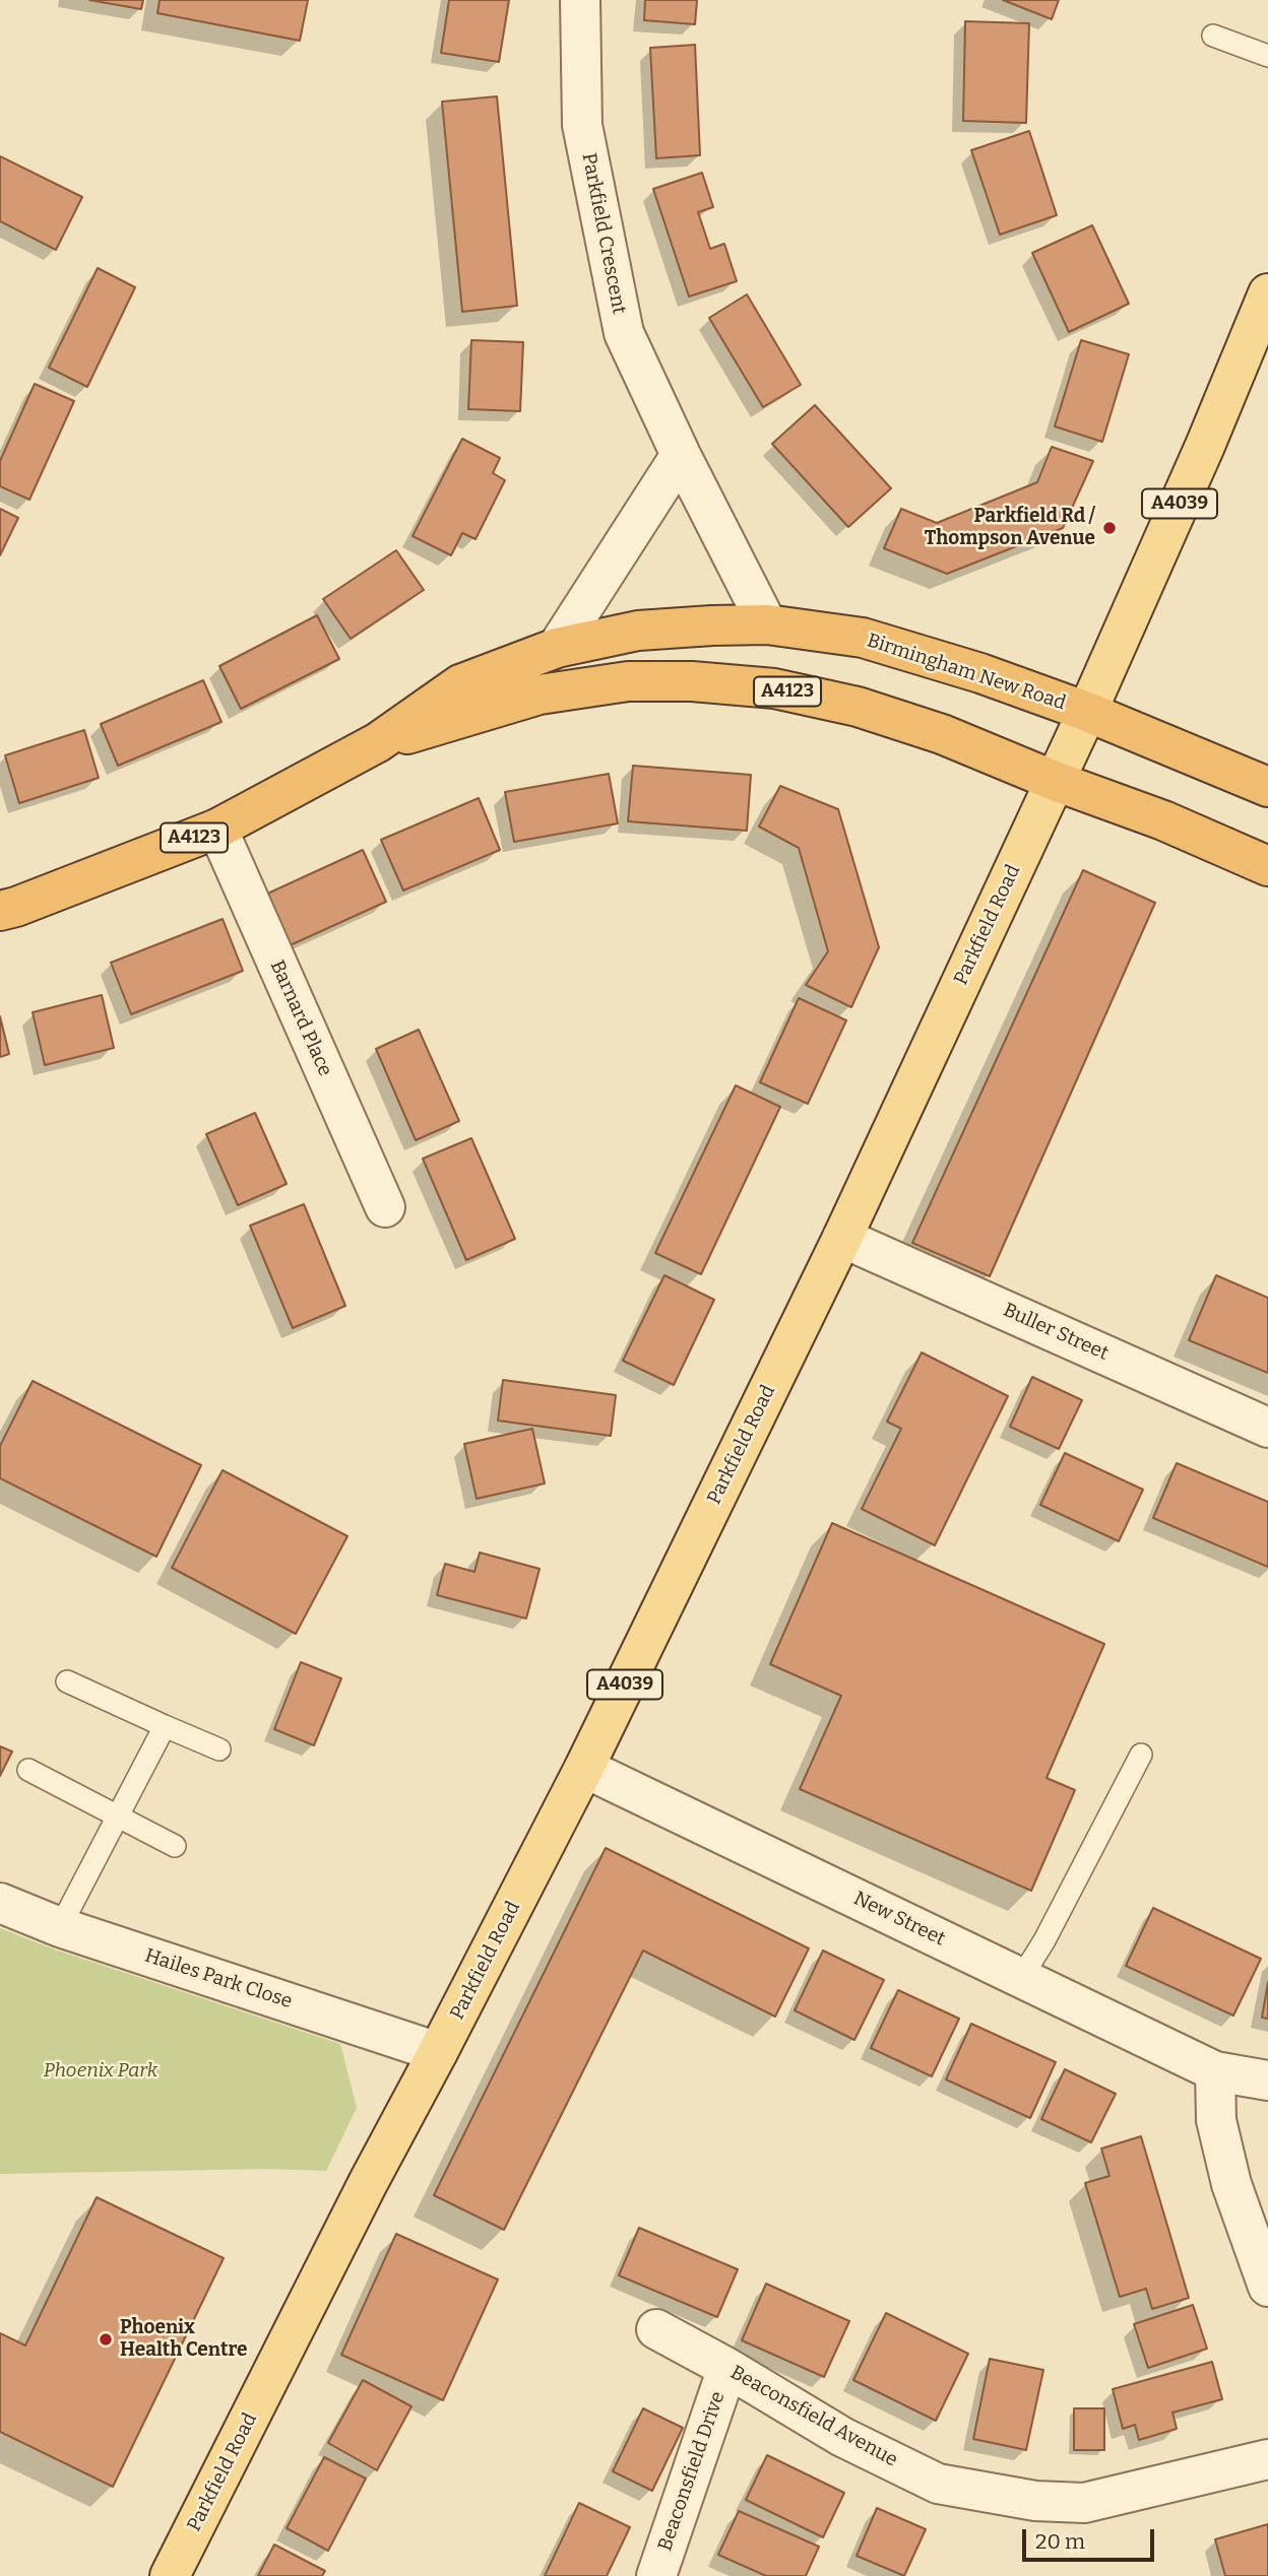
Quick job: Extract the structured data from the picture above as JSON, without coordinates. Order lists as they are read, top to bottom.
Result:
{
  "streets": {
    "highway": ["Birmingham New Road", "A4123"],
    "main road": ["A4039", "Parkfield Road"],
    "street": [
      "Parkfield Crescent",
      "Barnard Place",
      "Buller Street",
      "New Street",
      "Hailes Park Close",
      "Beaconsfield Avenue",
      "Beaconsfield Drive"
    ]
  },
  "crossings": [
    ["Parkfield Crescent", "Birmingham New Road"],
    ["Birmingham New Road", "Parkfield Road"],
    ["Birmingham New Road", "Barnard Place"],
    ["Parkfield Road", "Buller Street"],
    ["Parkfield Road", "New Street"],
    ["Parkfield Road", "Hailes Park Close"],
    ["Beaconsfield Avenue", "Beaconsfield Drive"]
  ],
  "parks": ["Phoenix Park"],
  "places": ["Parkfield Rd / Thompson Avenue", "Phoenix Health Centre"],
  "scale_bar": "20 m"
}
